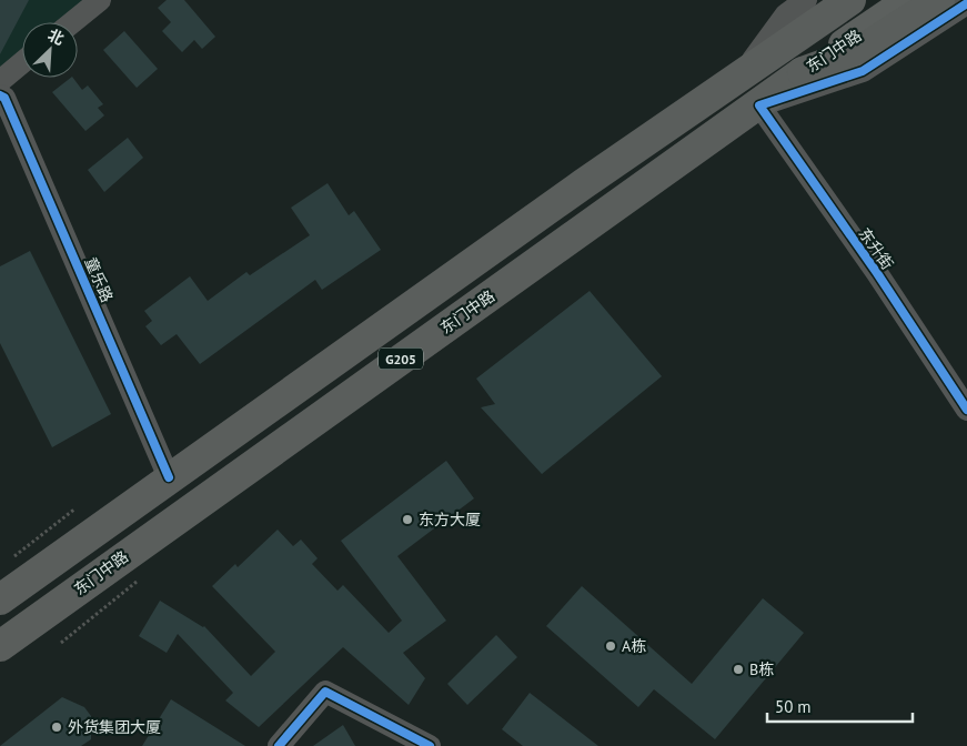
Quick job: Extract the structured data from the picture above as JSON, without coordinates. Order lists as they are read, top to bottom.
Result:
{
  "streets": {
    "highway": ["东门中路", "G205"],
    "street": ["东升街", "童乐路"]
  },
  "crossings": [
    ["东门中路", "东升街"],
    ["东门中路", "童乐路"],
    ["东门中路", "G205"]
  ],
  "places": [
    "东方大厦",
    "A栋",
    "B栋",
    "外货集团大厦"
  ],
  "scale_bar": "50 m",
  "north": "top right"
}
